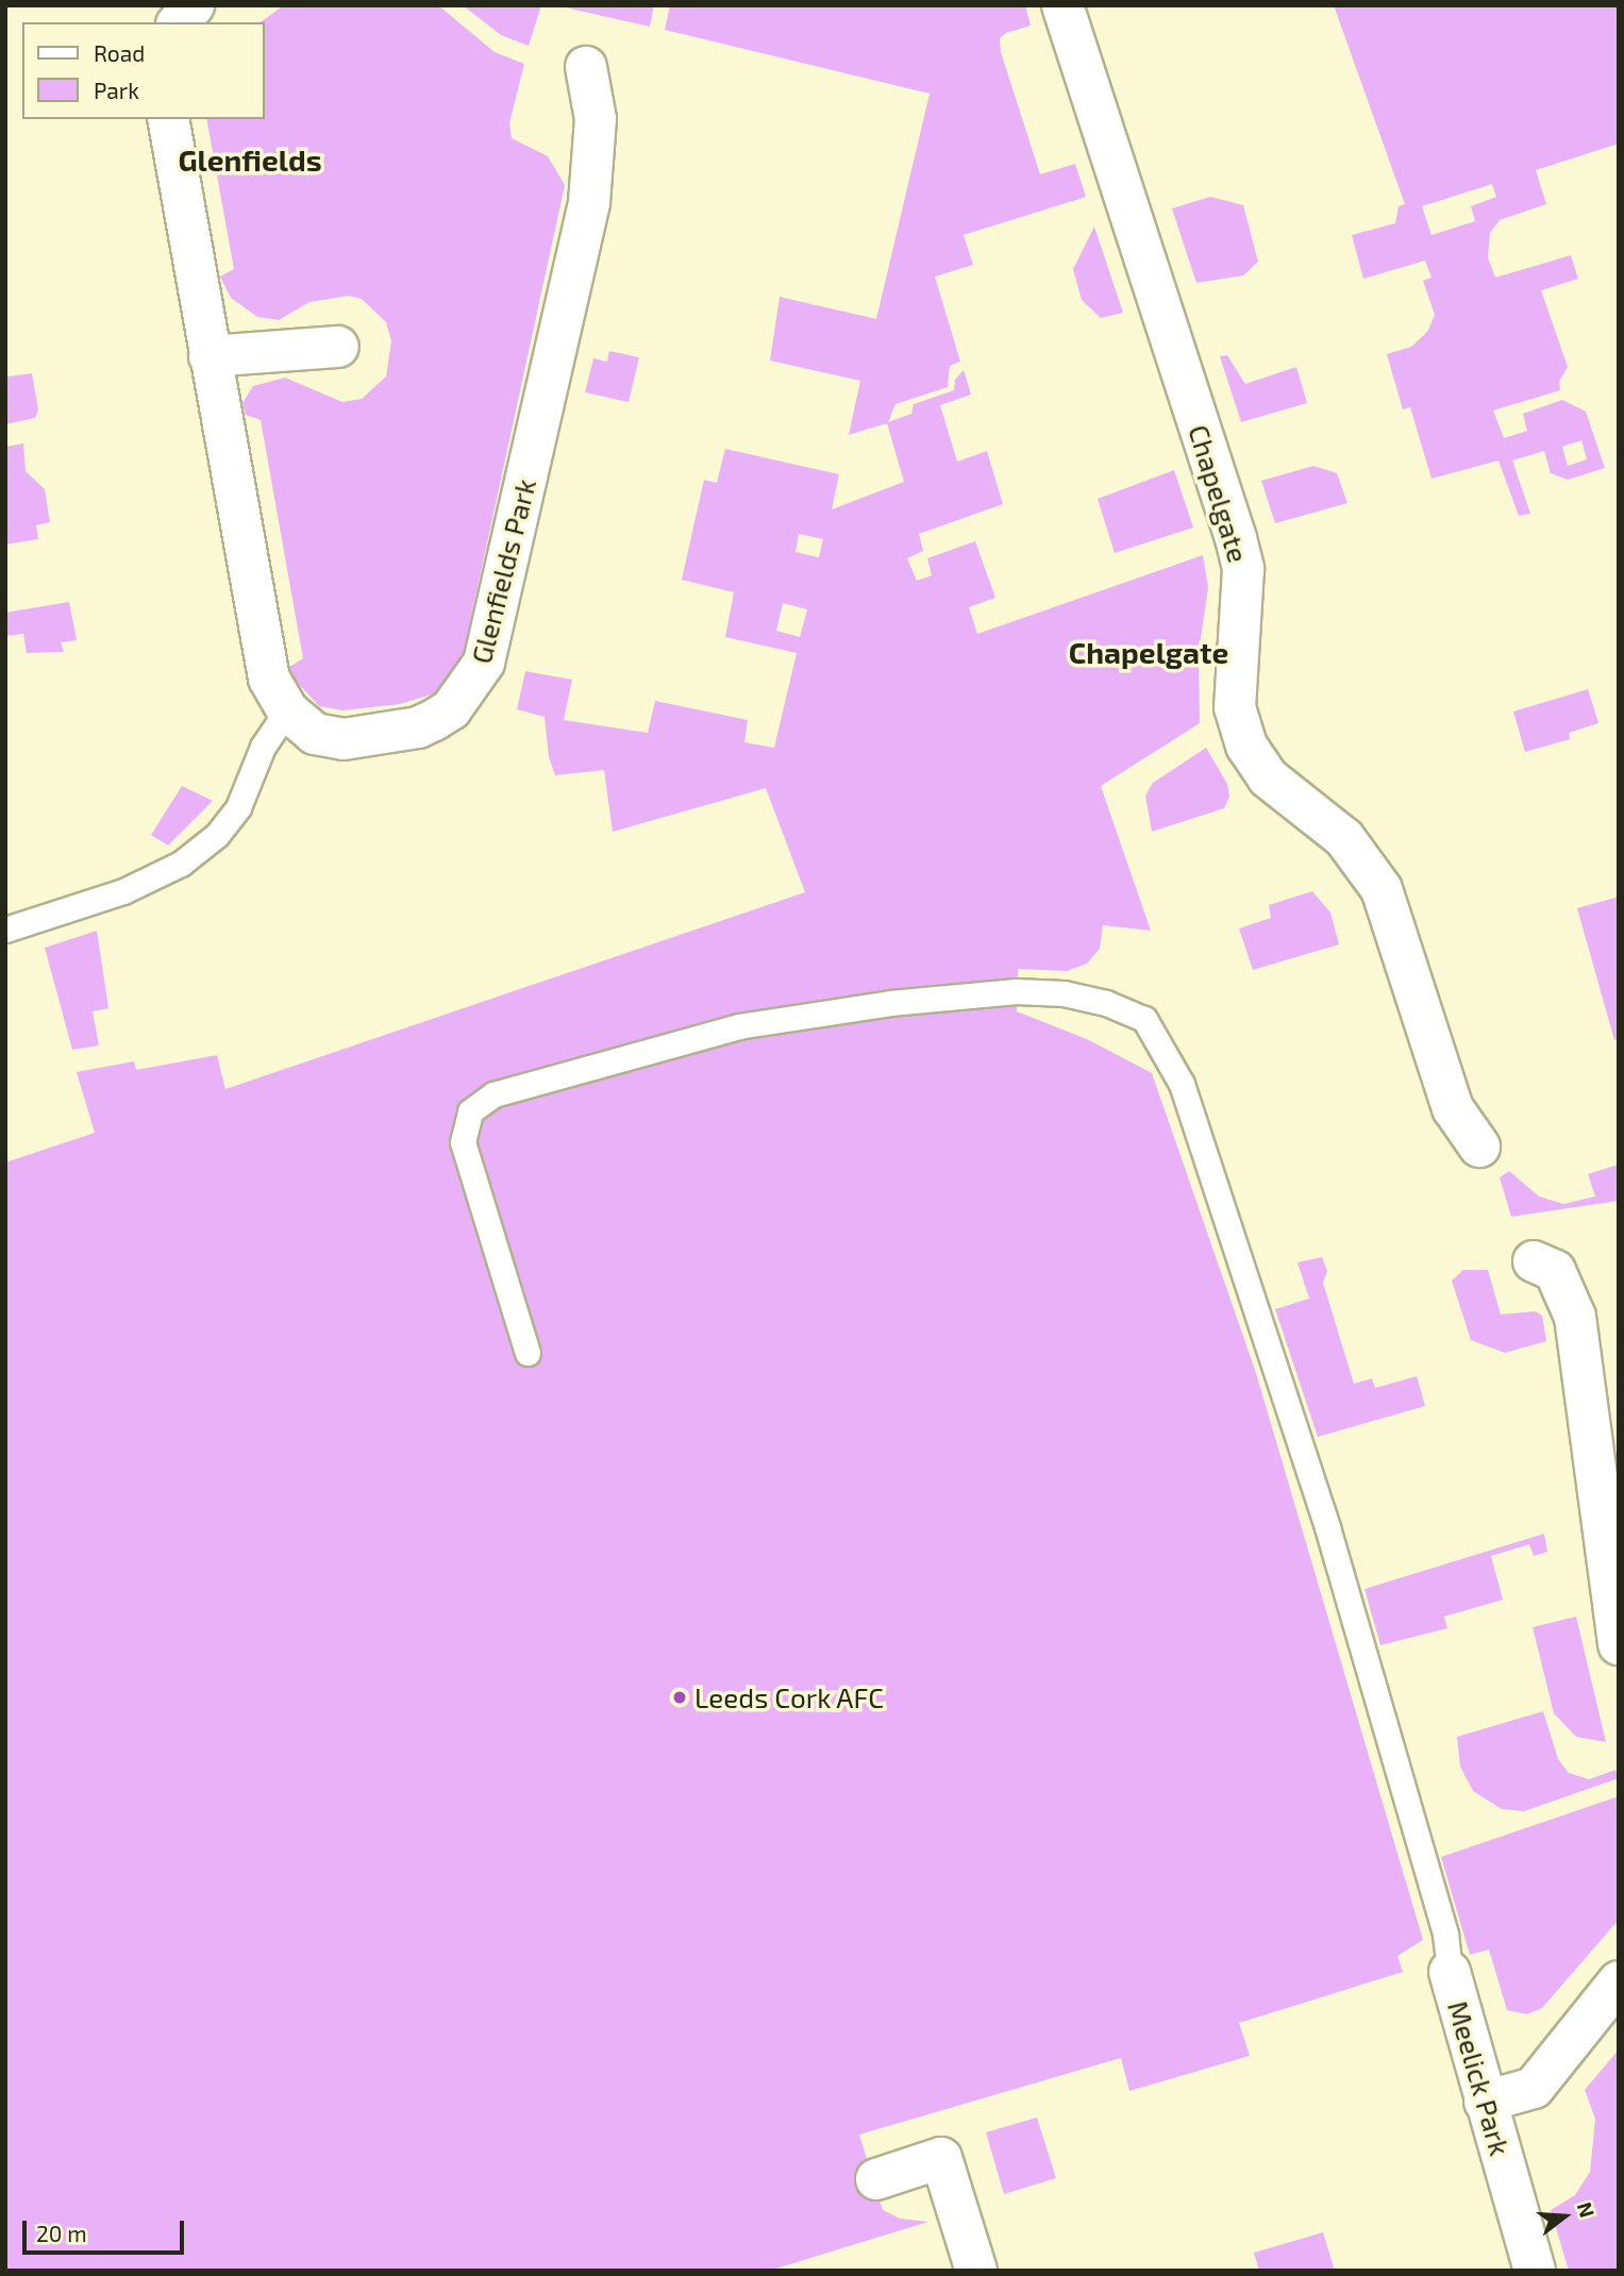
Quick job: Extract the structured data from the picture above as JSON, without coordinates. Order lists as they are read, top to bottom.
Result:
{
  "streets": {
    "street": ["Chapelgate", "Glenfields Park", "Meelick Park"]
  },
  "districts": ["Glenfields", "Chapelgate"],
  "places": ["Leeds Cork AFC"],
  "legend": ["Road", "Park"],
  "scale_bar": "20 m",
  "north": "right"
}
